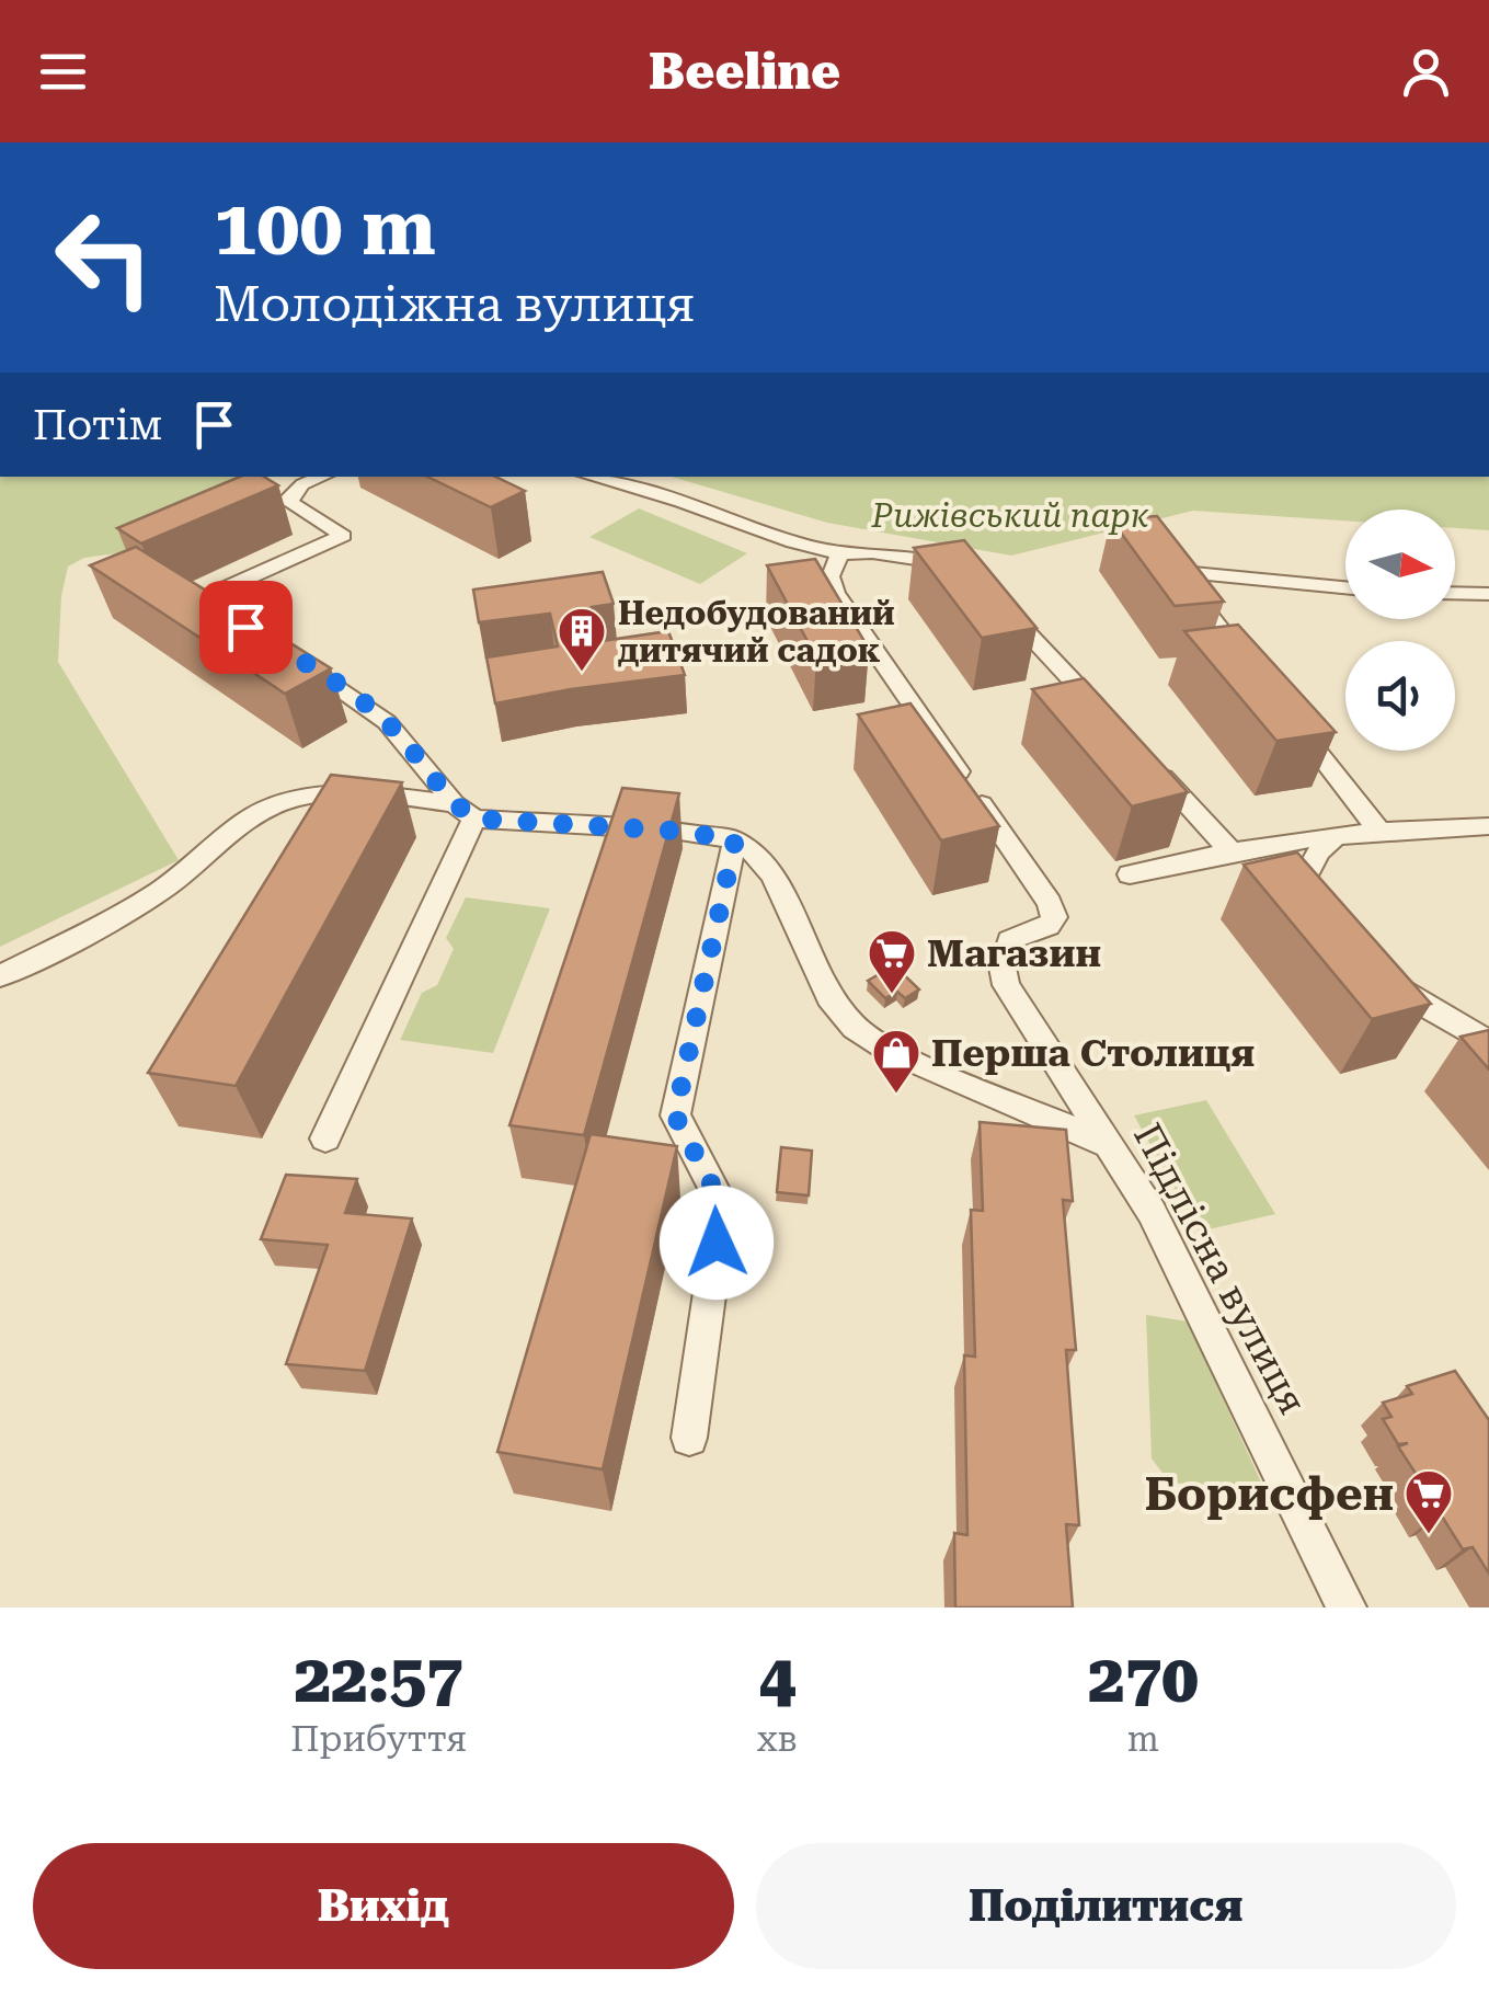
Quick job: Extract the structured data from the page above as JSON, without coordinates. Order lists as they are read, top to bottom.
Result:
{
  "streets": {
    "street": ["Підлісна вулиця"]
  },
  "parks": ["Рижівський парк"],
  "places": {
    "building": ["Недобудований дитячий садок"],
    "supermarket": ["Магазин", "Борисфен"],
    "shop": ["Перша Столиця"]
  },
  "north": "right",
  "page": {
    "header": "Beeline",
    "turn": ["100 m", "Молодіжна вулиця"],
    "then": "Потім",
    "eta": [
      "22:57",
      "Прибуття",
      "4",
      "хв",
      "270",
      "m"
    ],
    "buttons": ["Вихід", "Поділитися"]
  }
}
